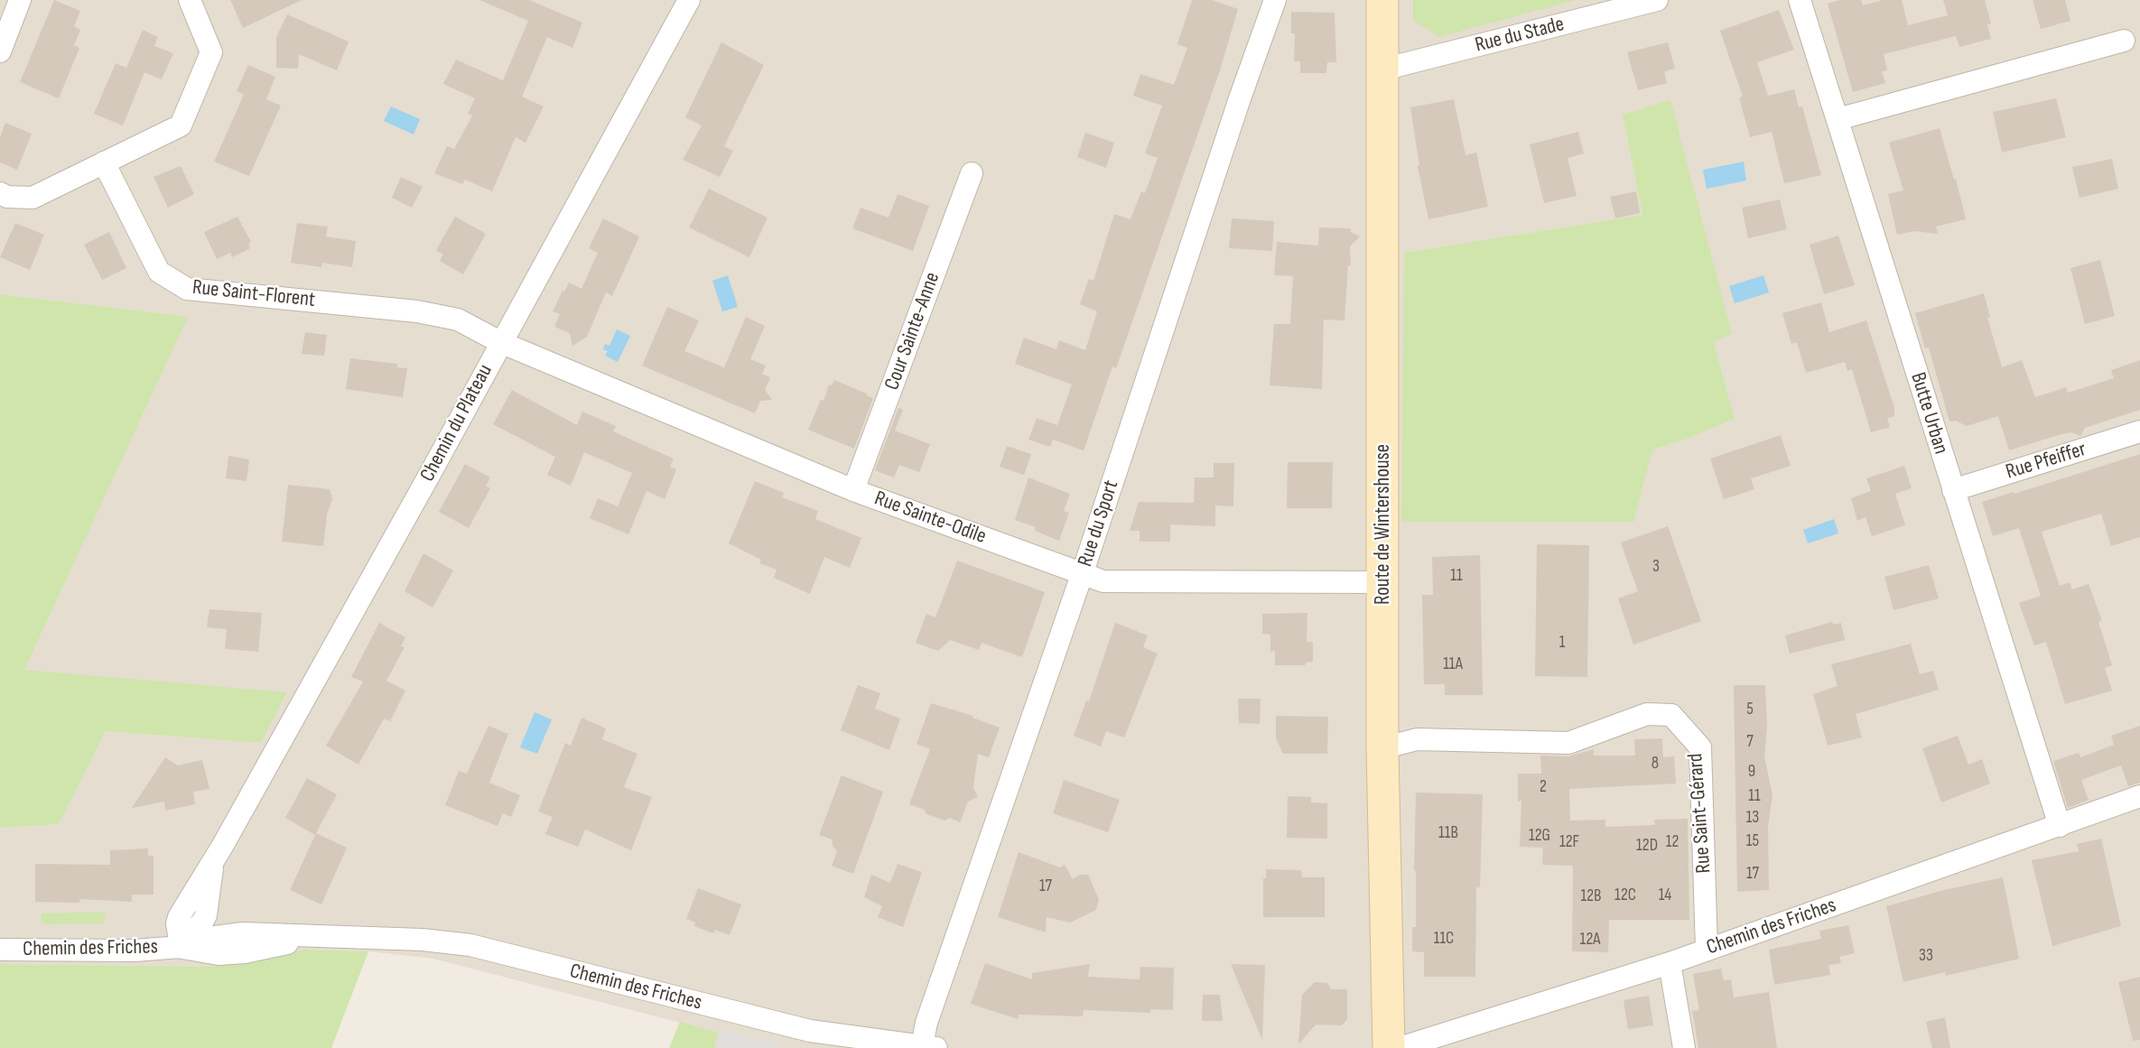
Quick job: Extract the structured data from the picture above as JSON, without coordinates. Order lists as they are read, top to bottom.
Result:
{
  "streets": {
    "street": [
      "Rue du Stade",
      "Rue Saint-Florent",
      "Cour Sainte-Anne",
      "Butte Urban",
      "Chemin du Plateau",
      "Rue Pfeiffer",
      "Rue Sainte-Odile",
      "Rue du Sport",
      "Route de Wintershouse",
      "Rue Saint-Gérard",
      "Chemin des Friches"
    ]
  },
  "crossings": [
    ["Rue du Stade", "Route de Wintershouse"],
    ["Rue Saint-Florent", "Chemin du Plateau"],
    ["Rue Saint-Florent", "Rue Sainte-Odile"],
    ["Cour Sainte-Anne", "Rue Sainte-Odile"],
    ["Butte Urban", "Rue Pfeiffer"],
    ["Butte Urban", "Chemin des Friches"],
    ["Chemin du Plateau", "Rue Sainte-Odile"],
    ["Chemin du Plateau", "Chemin des Friches"],
    ["Rue Sainte-Odile", "Rue du Sport"],
    ["Rue Sainte-Odile", "Route de Wintershouse"],
    ["Rue du Sport", "Chemin des Friches"],
    ["Route de Wintershouse", "Rue Saint-Gérard"],
    ["Rue Saint-Gérard", "Chemin des Friches"]
  ],
  "house_numbers": [
    "3",
    "11",
    "1",
    "11A",
    "5",
    "7",
    "8",
    "9",
    "2",
    "11",
    "13",
    "11B",
    "12G",
    "15",
    "12F",
    "12",
    "12D",
    "17",
    "17",
    "12C",
    "14",
    "12B",
    "11C",
    "12A",
    "33"
  ]
}
